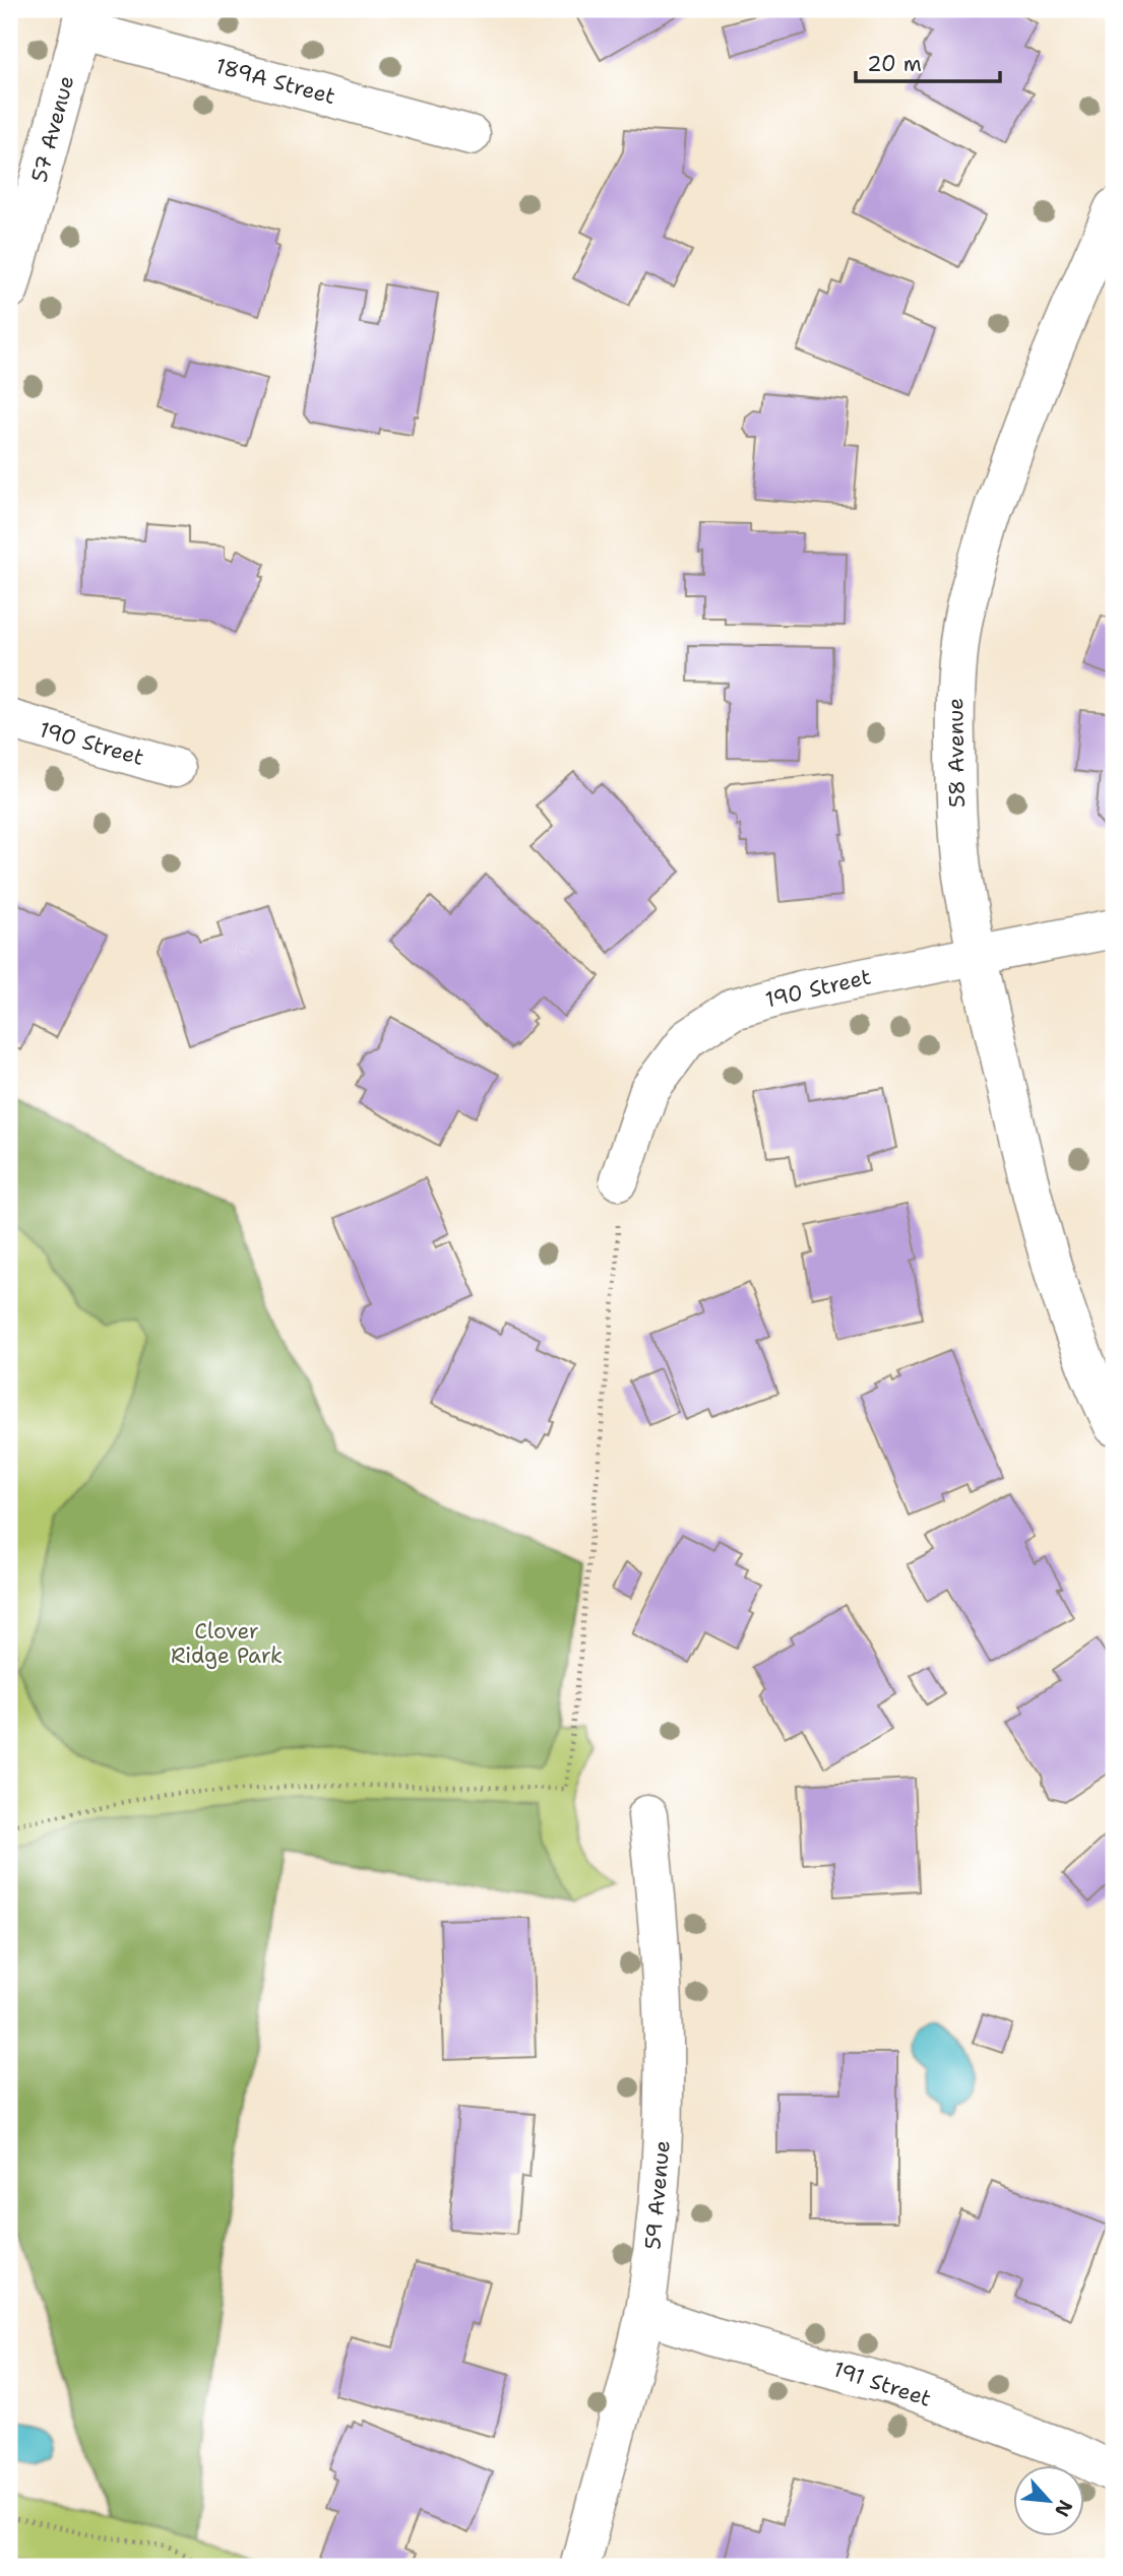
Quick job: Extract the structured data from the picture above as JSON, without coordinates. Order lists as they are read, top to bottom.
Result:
{
  "streets": {
    "street": [
      "189A Street",
      "57 Avenue",
      "190 Street",
      "58 Avenue",
      "59 Avenue",
      "191 Street"
    ]
  },
  "crossings": [
    ["189A Street", "57 Avenue"],
    ["190 Street", "58 Avenue"],
    ["59 Avenue", "191 Street"]
  ],
  "parks": ["Clover Ridge Park"],
  "scale_bar": "20 m",
  "north": "bottom right"
}
